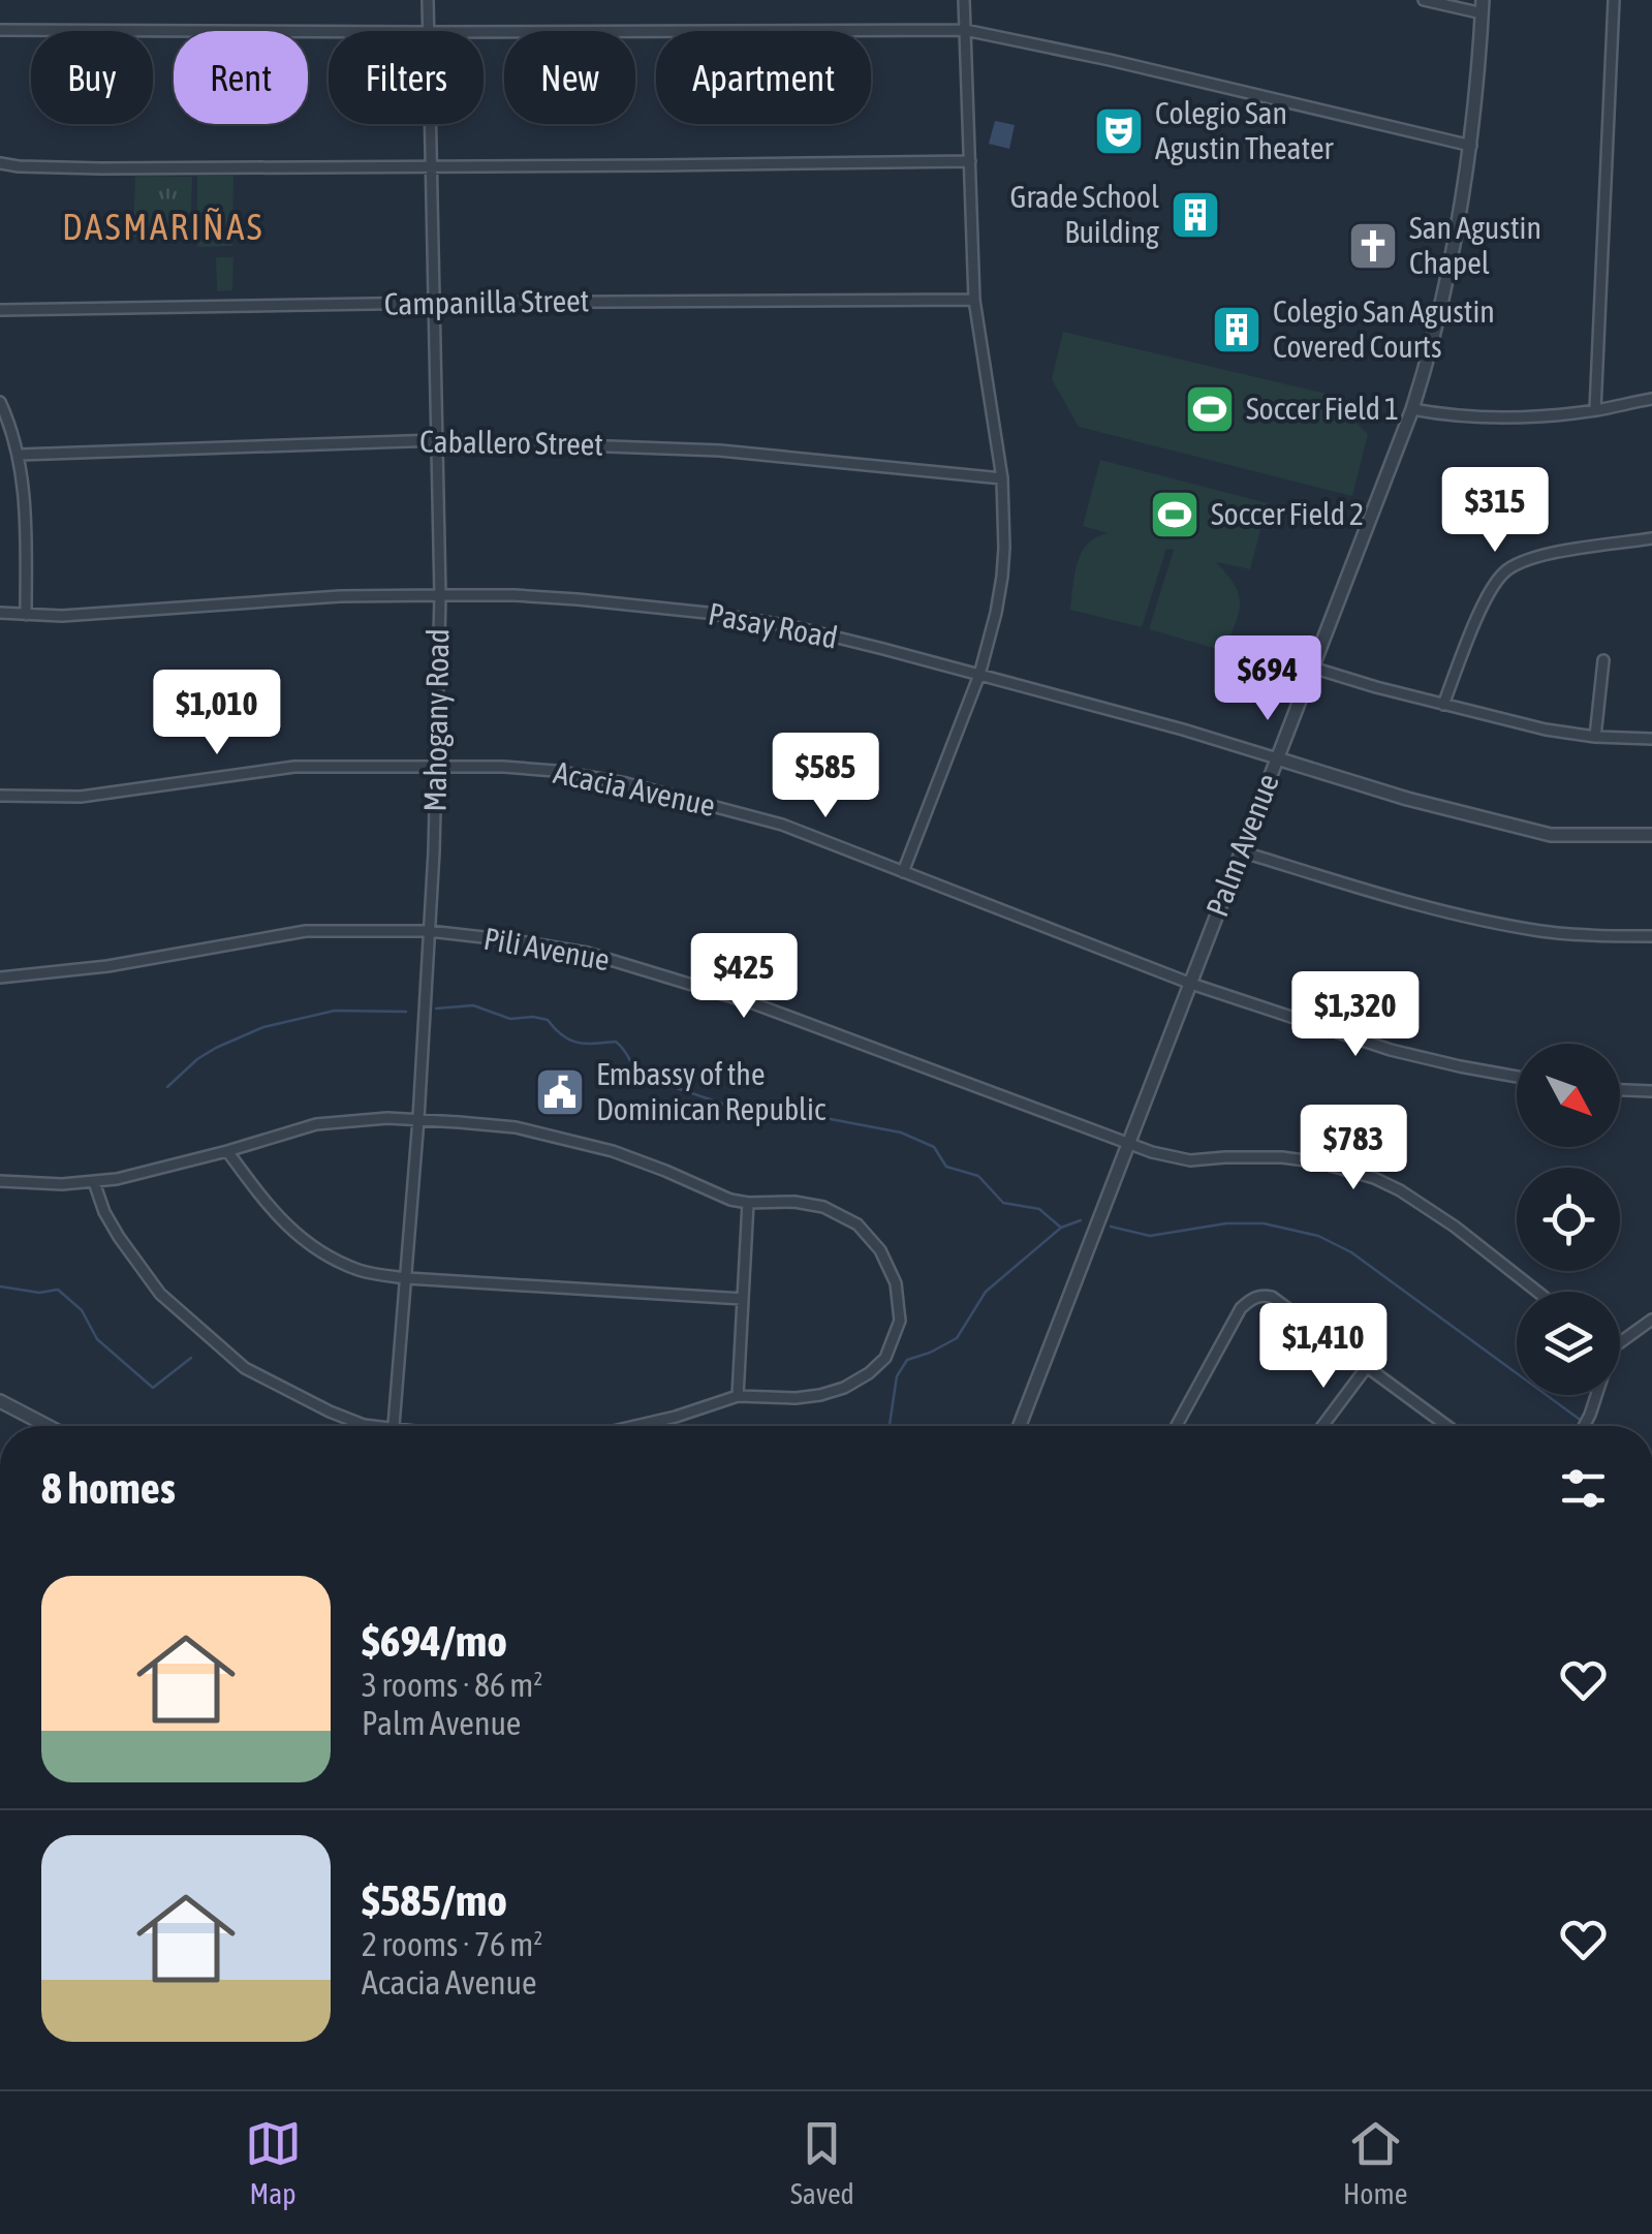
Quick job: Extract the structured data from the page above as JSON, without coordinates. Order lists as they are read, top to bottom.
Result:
{
  "streets": {
    "street": [
      "Campanilla Street",
      "Caballero Street",
      "Pasay Road",
      "Mahogany Road",
      "Acacia Avenue",
      "Palm Avenue",
      "Pili Avenue"
    ]
  },
  "crossings": [
    ["Campanilla Street", "Mahogany Road"],
    ["Caballero Street", "Mahogany Road"],
    ["Pasay Road", "Mahogany Road"],
    ["Pasay Road", "Palm Avenue"],
    ["Mahogany Road", "Acacia Avenue"],
    ["Mahogany Road", "Pili Avenue"],
    ["Acacia Avenue", "Palm Avenue"],
    ["Palm Avenue", "Pili Avenue"]
  ],
  "districts": ["DASMARIÑAS"],
  "places": {
    "theatre": ["Colegio San Agustin Theater"],
    "building": ["Grade School Building", "Colegio San Agustin Covered Courts"],
    "church": ["San Agustin Chapel"],
    "sports": ["Soccer Field 1", "Soccer Field 2"],
    "public building": ["Embassy of the Dominican Republic"]
  },
  "north": "bottom right",
  "page": {
    "chip": [
      "Buy",
      "Rent",
      "Filters",
      "New",
      "Apartment"
    ],
    "price": [
      "$315",
      "$694",
      "$1,010",
      "$585",
      "$425",
      "$1,320",
      "$783",
      "$1,410"
    ],
    "heading": "8 homes",
    "list": [
      {
        "name": "$694/mo",
        "note": "3 rooms · 86 m² · Palm Avenue"
      },
      {
        "name": "$585/mo",
        "note": "2 rooms · 76 m² · Acacia Avenue"
      }
    ],
    "tabs": ["Map", "Saved", "Home"]
  }
}
